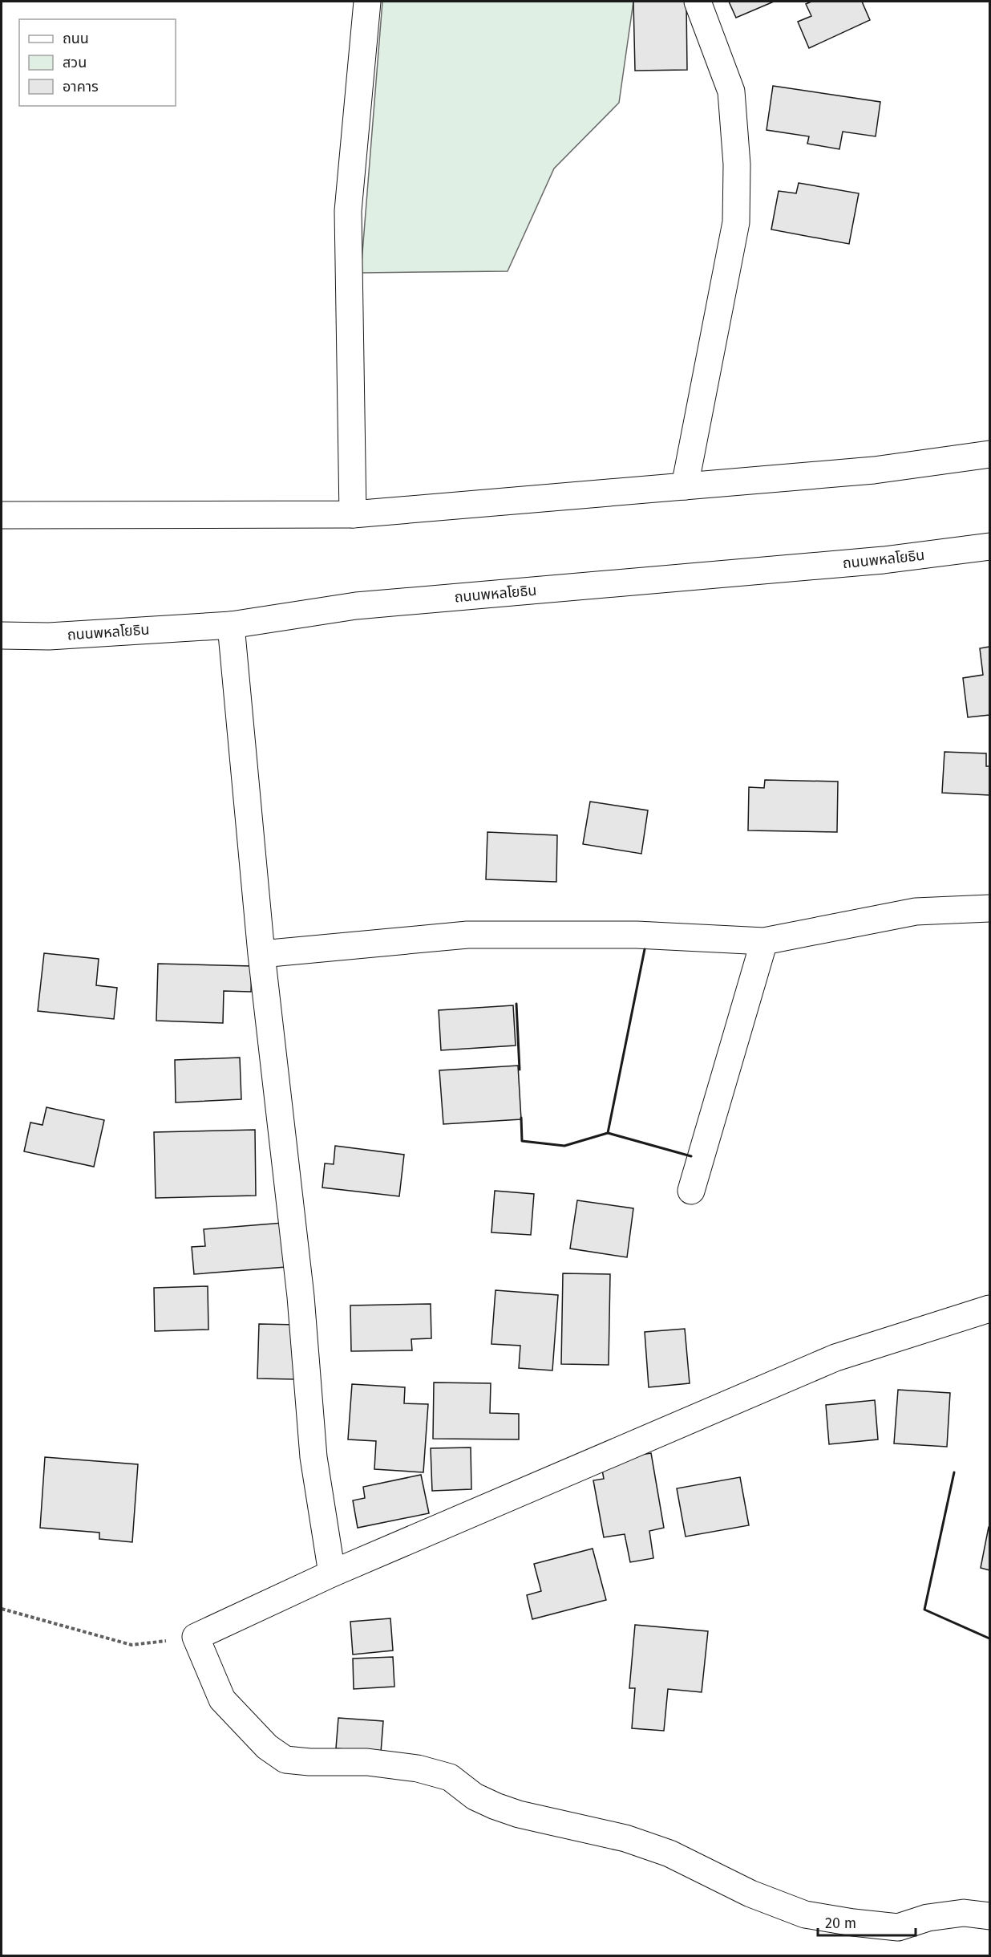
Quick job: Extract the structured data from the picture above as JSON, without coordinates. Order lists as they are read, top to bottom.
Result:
{
  "streets": {
    "main road": ["ถนนพหลโยธิน"]
  },
  "legend": ["ถนน", "สวน", "อาคาร"],
  "scale_bar": "20 m"
}
